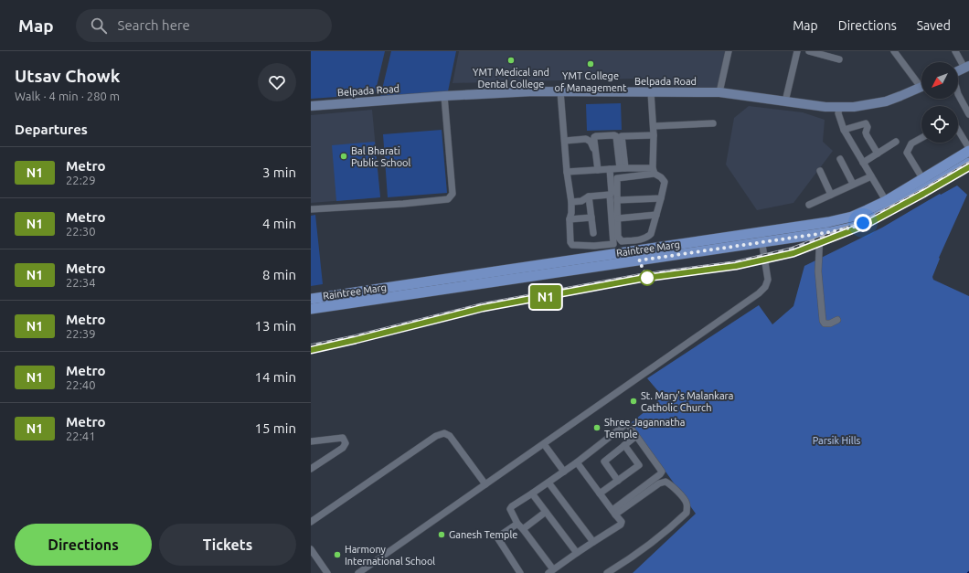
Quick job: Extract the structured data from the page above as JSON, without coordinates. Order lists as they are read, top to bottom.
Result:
{
  "streets": {
    "main road": ["Raintree Marg"],
    "street": ["Belpada Road"]
  },
  "parks": ["Parsik Hills"],
  "places": [
    "YMT Medical and Dental College",
    "YMT College of Management",
    "Bal Bharati Public School",
    "St. Mary's Malankara Catholic Church",
    "Shree Jagannatha Temple",
    "Ganesh Temple",
    "Harmony International School"
  ],
  "lines": ["metro line N1"],
  "north": "bottom left",
  "page": {
    "header": "Map",
    "search": "Search here",
    "nav": ["Map", "Directions", "Saved"],
    "heading": [
      ["Utsav Chowk", "Walk · 4 min · 280 m"],
      "Departures"
    ],
    "on_map": "N1",
    "list": [
      {
        "mark": "N1",
        "name": "Metro",
        "note": "22:29",
        "value": "3 min"
      },
      {
        "mark": "N1",
        "name": "Metro",
        "note": "22:30",
        "value": "4 min"
      },
      {
        "mark": "N1",
        "name": "Metro",
        "note": "22:34",
        "value": "8 min"
      },
      {
        "mark": "N1",
        "name": "Metro",
        "note": "22:39",
        "value": "13 min"
      },
      {
        "mark": "N1",
        "name": "Metro",
        "note": "22:40",
        "value": "14 min"
      },
      {
        "mark": "N1",
        "name": "Metro",
        "note": "22:41",
        "value": "15 min"
      }
    ],
    "buttons": ["Directions", "Tickets"]
  }
}
